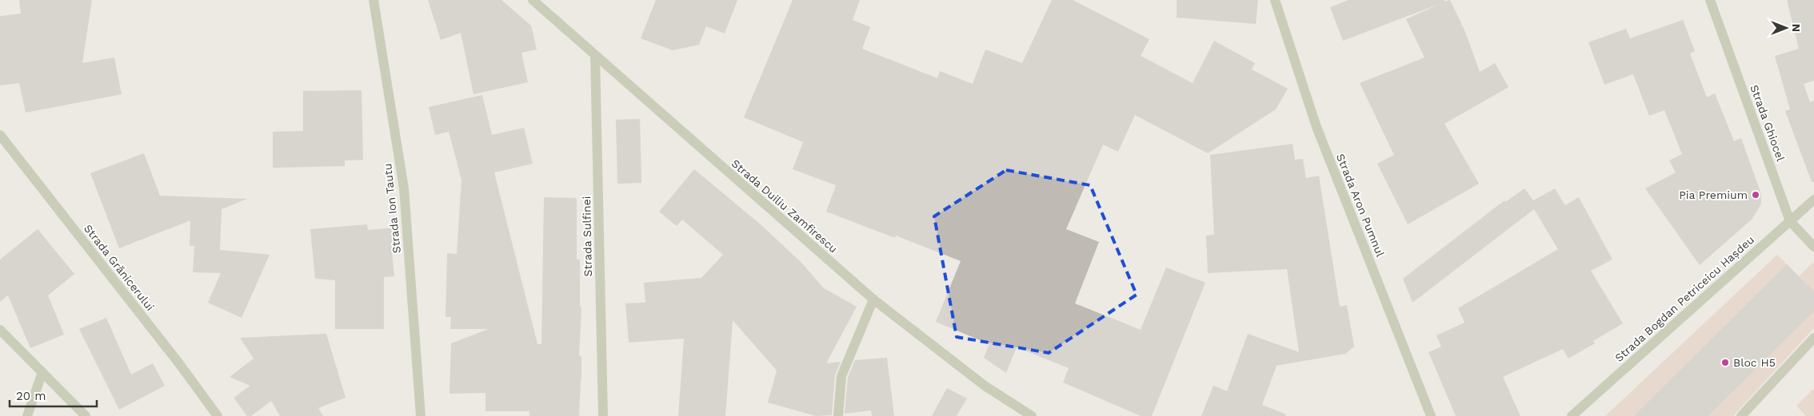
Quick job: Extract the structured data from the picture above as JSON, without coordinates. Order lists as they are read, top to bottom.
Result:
{
  "streets": {
    "street": [
      "Strada Ghiocel",
      "Strada Aron Pumnul",
      "Strada Duiliu Zamfirescu",
      "Strada Ion Tautu",
      "Strada Sulfinei",
      "Strada Grănicerului",
      "Strada Bogdan Petriceicu Hașdeu"
    ]
  },
  "crossings": [
    ["Strada Ghiocel", "Strada Bogdan Petriceicu Hașdeu"],
    ["Strada Duiliu Zamfirescu", "Strada Sulfinei"]
  ],
  "places": ["Pia Premium", "Bloc H5"],
  "scale_bar": "20 m",
  "north": "right"
}
